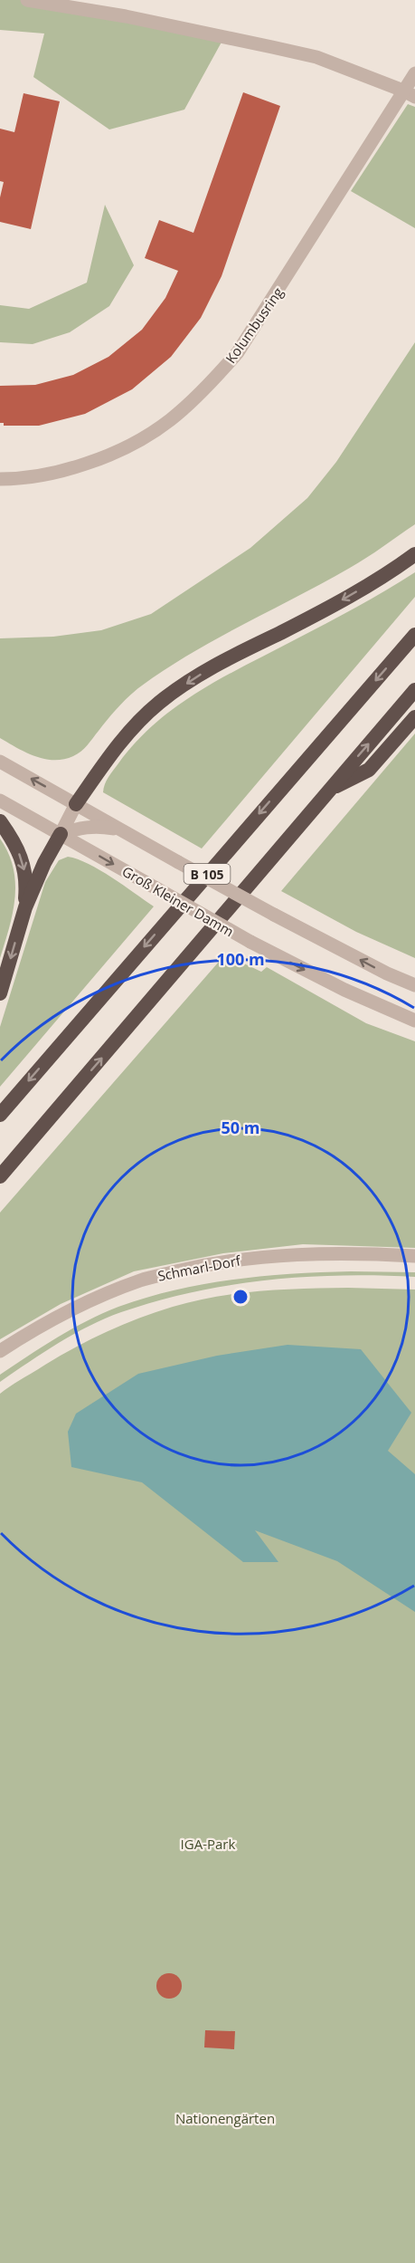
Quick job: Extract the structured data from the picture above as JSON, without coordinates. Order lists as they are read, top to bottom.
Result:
{
  "streets": {
    "highway": ["B 105"],
    "street": ["Kolumbusring", "Groß Kleiner Damm", "Schmarl-Dorf"]
  },
  "parks": ["IGA-Park", "Nationengärten"],
  "rings": ["100 m", "50 m"]
}
